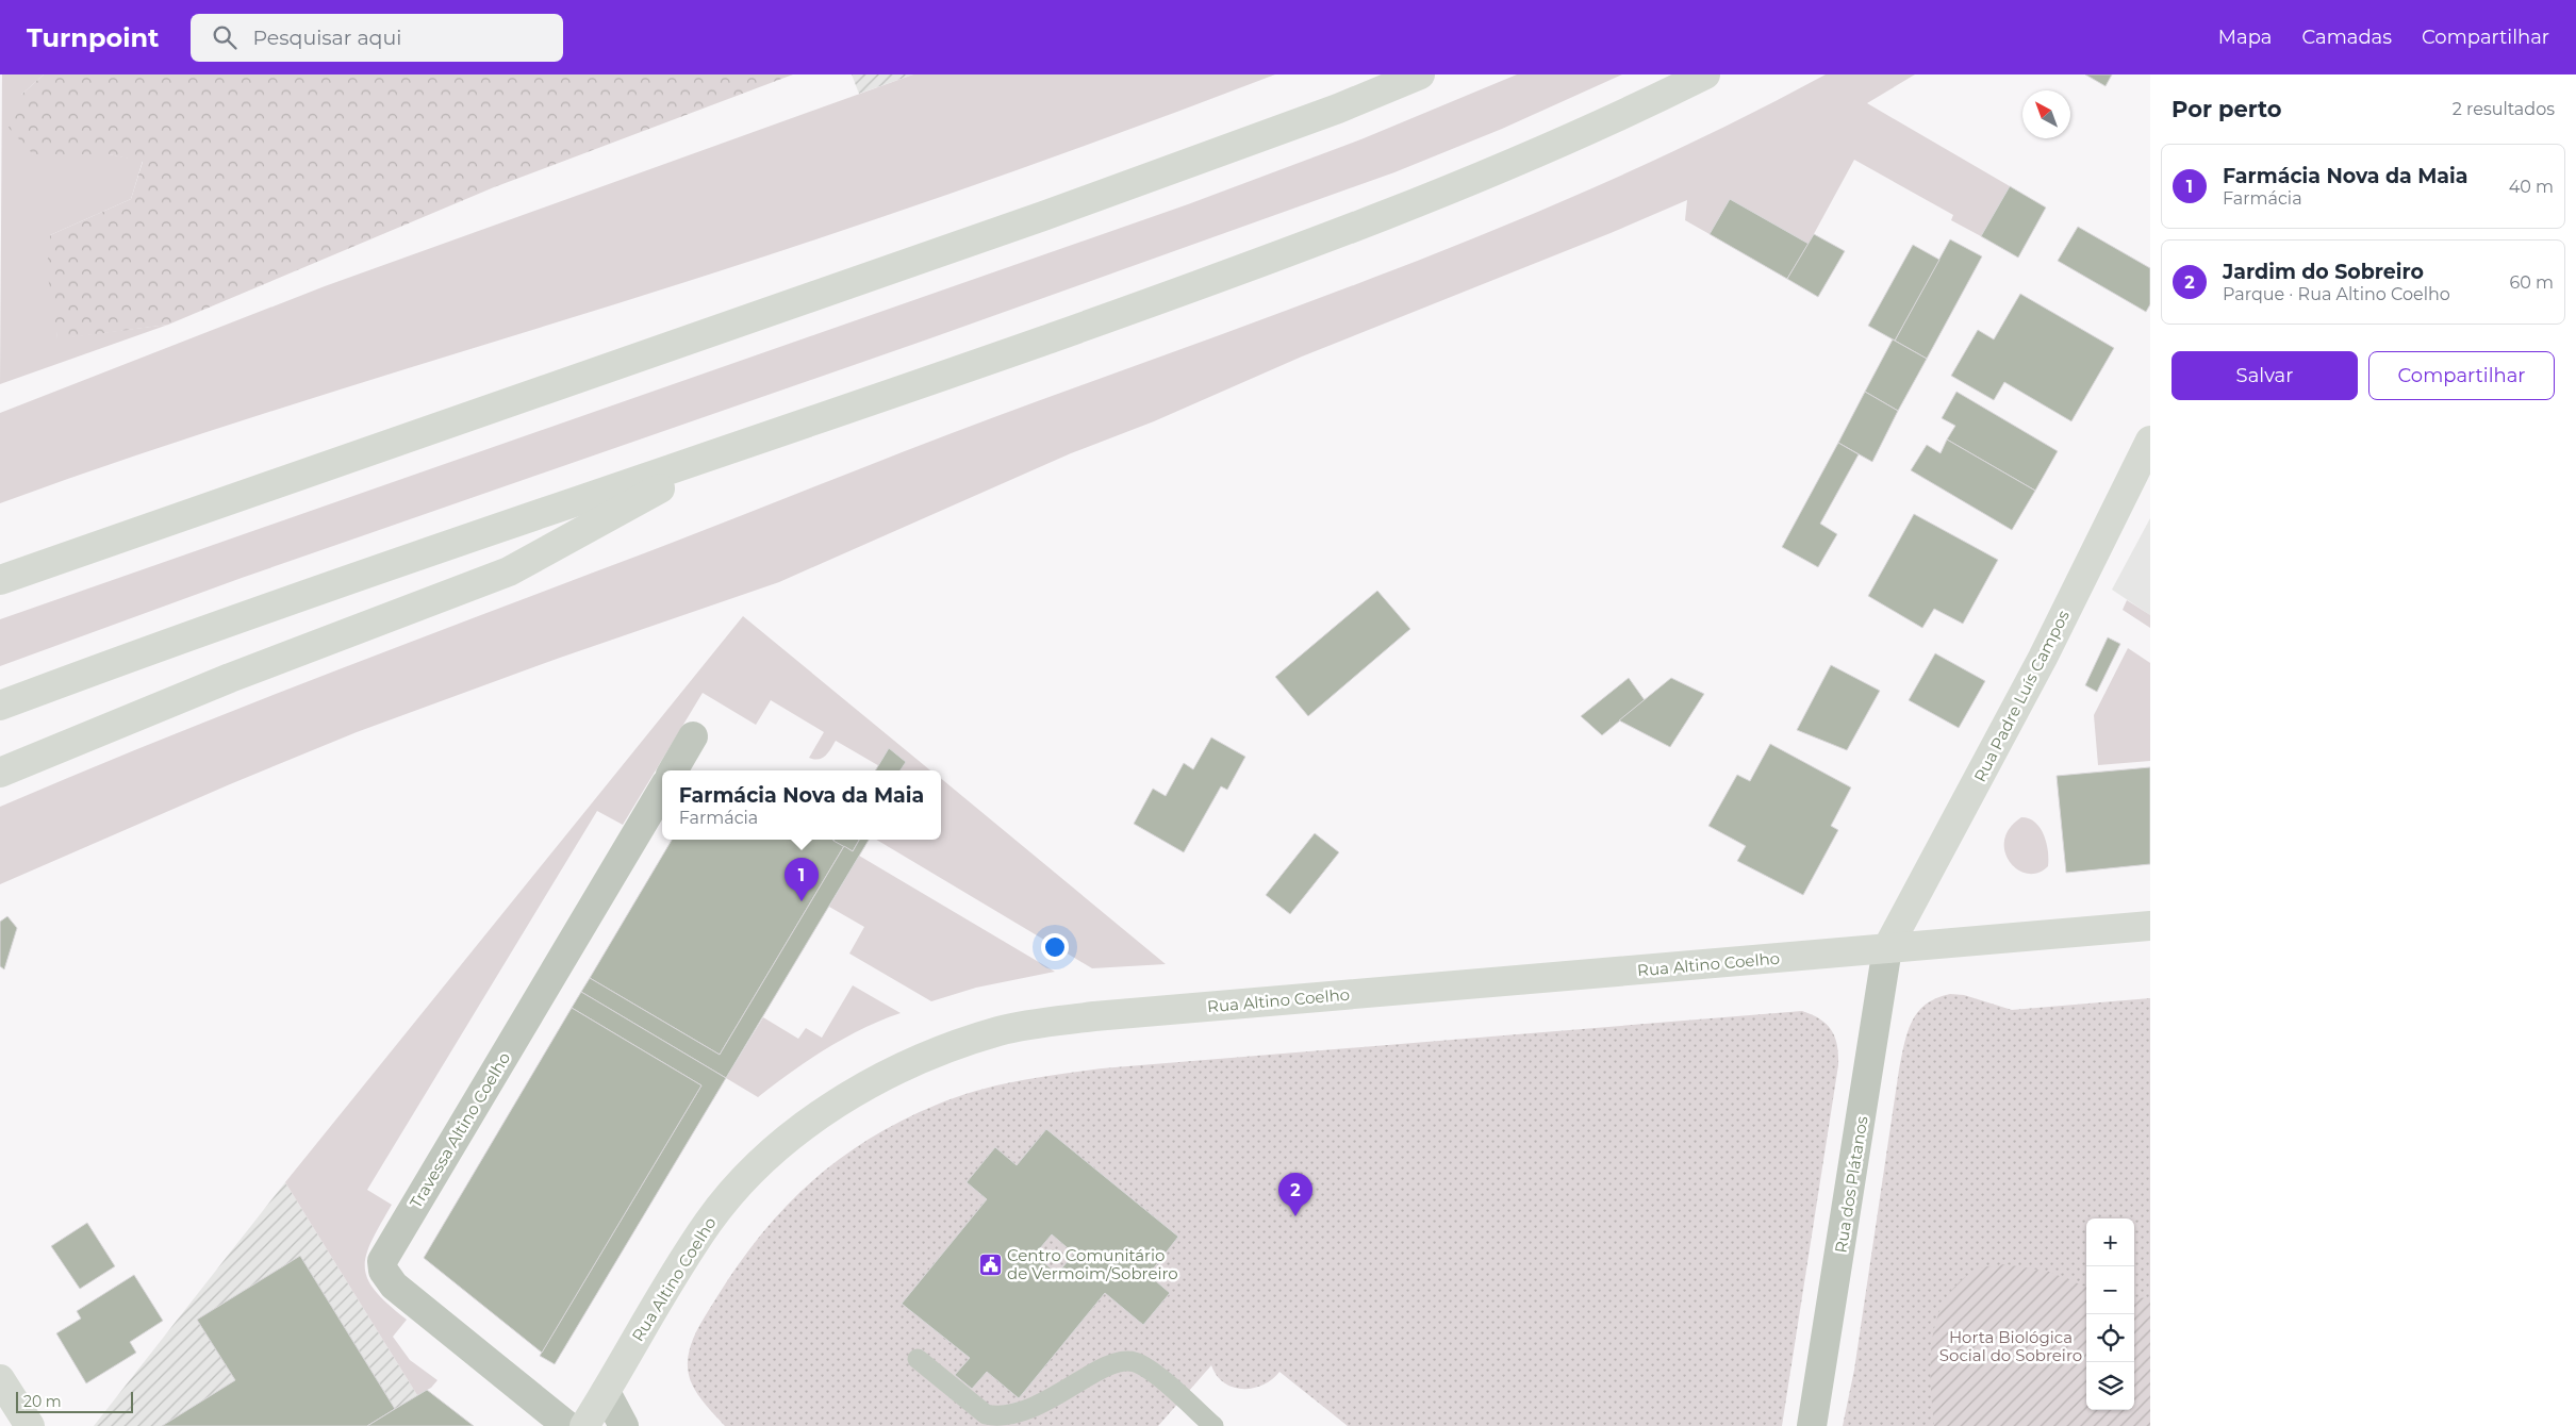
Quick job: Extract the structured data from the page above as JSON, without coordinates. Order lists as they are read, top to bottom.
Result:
{
  "streets": {
    "main road": ["Rua Padre Luís Campos", "Rua Altino Coelho"],
    "street": ["Travessa Altino Coelho", "Rua dos Plátanos"]
  },
  "crossings": [
    ["Rua Padre Luís Campos", "Rua Altino Coelho"],
    ["Rua Padre Luís Campos", "Rua dos Plátanos"],
    ["Rua Altino Coelho", "Rua dos Plátanos"]
  ],
  "parks": ["Horta Biológica Social do Sobreiro"],
  "places": {
    "public building": ["Centro Comunitário de Vermoim/Sobreiro"]
  },
  "scale_bar": "20 m",
  "north": "top left",
  "page": {
    "header": "Turnpoint",
    "search": "Pesquisar aqui",
    "nav": ["Mapa", "Camadas", "Compartilhar"],
    "heading": ["Por perto", "2 resultados"],
    "list": [
      {
        "mark": "1",
        "name": "Farmácia Nova da Maia",
        "note": "Farmácia",
        "value": "40 m"
      },
      {
        "mark": "2",
        "name": "Jardim do Sobreiro",
        "note": "Parque · Rua Altino Coelho",
        "value": "60 m"
      }
    ],
    "buttons": ["Salvar", "Compartilhar"],
    "popup": ["Farmácia Nova da Maia", "Farmácia"],
    "pins": ["1", "2"],
    "map_buttons": ["+", "−"],
    "scale": "20 m"
  }
}
